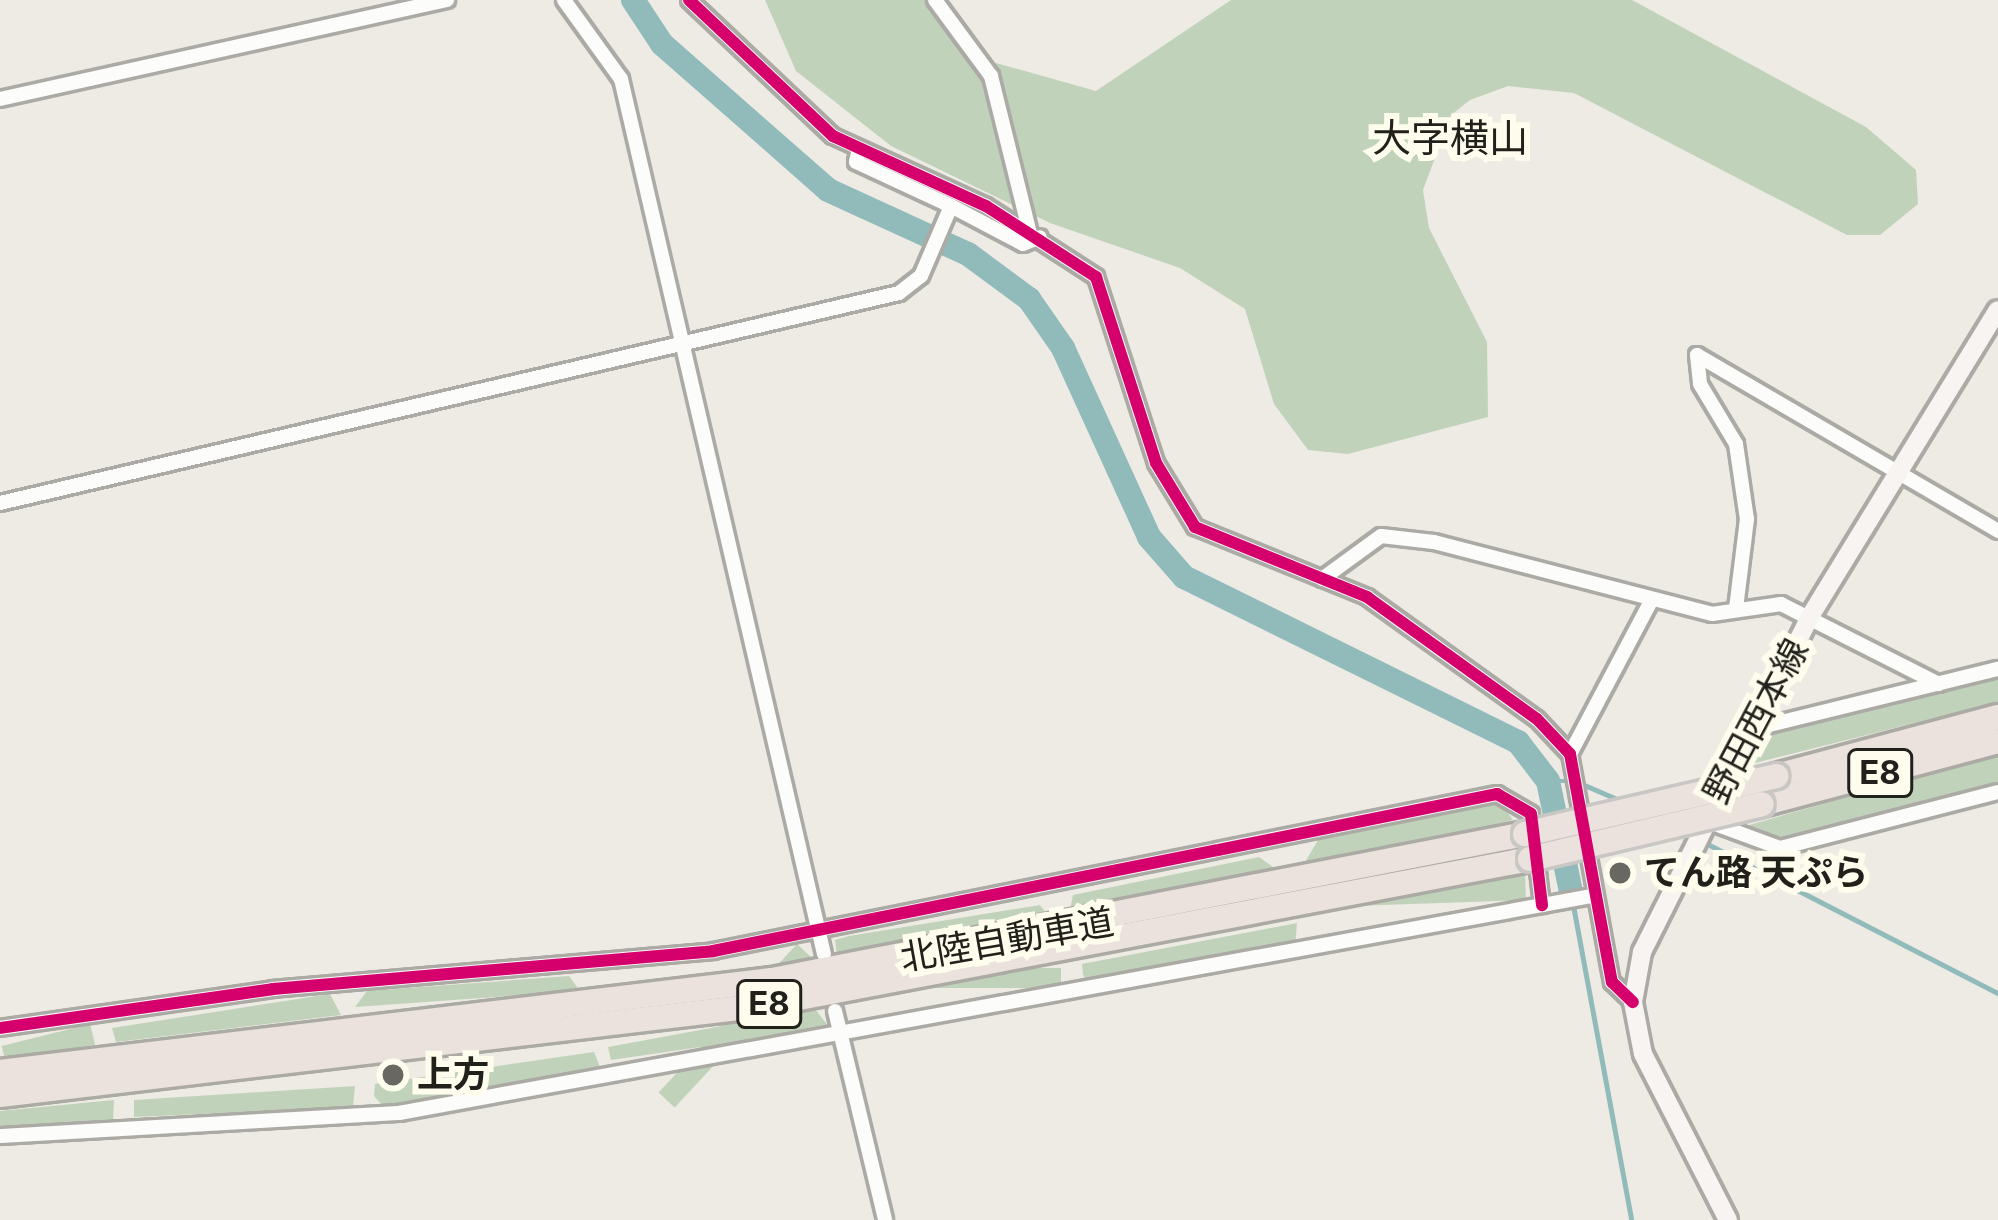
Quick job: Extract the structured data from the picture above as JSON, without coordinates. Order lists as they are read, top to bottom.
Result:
{
  "streets": {
    "highway": ["E8", "北陸自動車道"],
    "main road": ["野田西本線"]
  },
  "districts": ["大字横山"],
  "places": ["てん路 天ぷら", "上方"]
}
